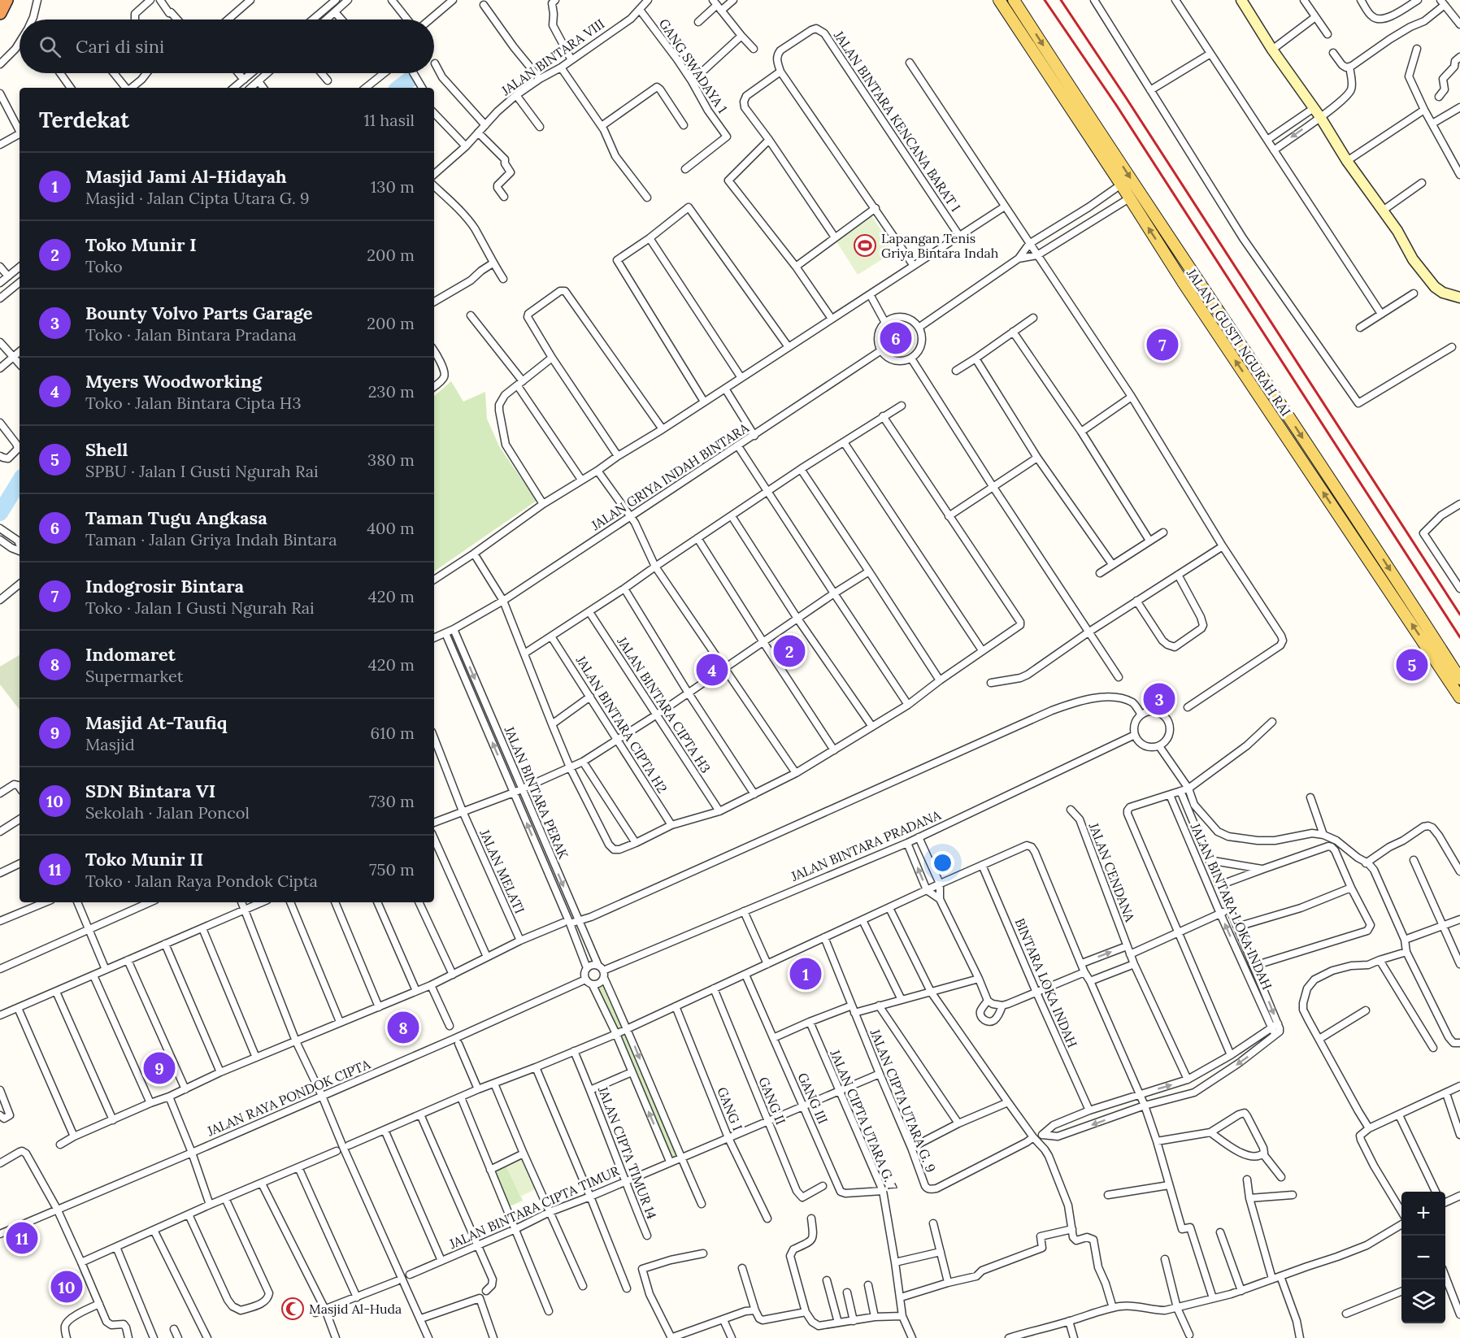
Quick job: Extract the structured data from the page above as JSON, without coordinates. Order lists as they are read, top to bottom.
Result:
{
  "streets": {
    "main road": ["JALAN I GUSTI NGURAH RAI"],
    "street": [
      "JALAN BINTARA VIII",
      "GANG SWADAYA 1",
      "JALAN BINTARA KENCANA BARAT I",
      "JALAN GRIYA INDAH BINTARA",
      "JALAN BINTARA CIPTA H3",
      "JALAN BINTARA CIPTA H2",
      "JALAN BINTARA PERAK",
      "JALAN BINTARA PRADANA",
      "JALAN MELATI",
      "JALAN CENDANA",
      "JALAN BINTARA LOKA INDAH",
      "BINTARA LOKA INDAH",
      "JALAN RAYA PONDOK CIPTA",
      "GANG III",
      "GANG II",
      "JALAN CIPTA UTARA G. 9",
      "GANG I",
      "JALAN CIPTA UTARA G. 7",
      "JALAN CIPTA TIMUR 14",
      "JALAN BINTARA CIPTA TIMUR"
    ]
  },
  "crossings": [
    ["JALAN BINTARA VIII", "GANG SWADAYA 1"],
    ["JALAN GRIYA INDAH BINTARA", "JALAN BINTARA PERAK"],
    ["JALAN BINTARA PERAK", "JALAN BINTARA PRADANA"],
    ["JALAN BINTARA PERAK", "JALAN RAYA PONDOK CIPTA"],
    ["JALAN BINTARA PERAK", "JALAN BINTARA CIPTA TIMUR"],
    ["JALAN BINTARA PRADANA", "JALAN RAYA PONDOK CIPTA"],
    ["GANG III", "JALAN CIPTA UTARA G. 7"],
    ["GANG III", "JALAN BINTARA CIPTA TIMUR"],
    ["GANG II", "JALAN BINTARA CIPTA TIMUR"],
    ["JALAN CIPTA UTARA G. 9", "JALAN BINTARA CIPTA TIMUR"],
    ["GANG I", "JALAN BINTARA CIPTA TIMUR"],
    ["JALAN CIPTA UTARA G. 7", "JALAN BINTARA CIPTA TIMUR"],
    ["JALAN CIPTA TIMUR 14", "JALAN BINTARA CIPTA TIMUR"]
  ],
  "places": {
    "sports": ["Lapangan Tenis Griya Bintara Indah"],
    "mosque": ["Masjid Al-Huda"]
  },
  "page": {
    "search": "Cari di sini",
    "heading": ["Terdekat", "11 hasil"],
    "list": [
      {
        "mark": "1",
        "name": "Masjid Jami Al-Hidayah",
        "note": "Masjid · Jalan Cipta Utara G. 9",
        "value": "130 m"
      },
      {
        "mark": "2",
        "name": "Toko Munir I",
        "note": "Toko",
        "value": "200 m"
      },
      {
        "mark": "3",
        "name": "Bounty Volvo Parts Garage",
        "note": "Toko · Jalan Bintara Pradana",
        "value": "200 m"
      },
      {
        "mark": "4",
        "name": "Myers Woodworking",
        "note": "Toko · Jalan Bintara Cipta H3",
        "value": "230 m"
      },
      {
        "mark": "5",
        "name": "Shell",
        "note": "SPBU · Jalan I Gusti Ngurah Rai",
        "value": "380 m"
      },
      {
        "mark": "6",
        "name": "Taman Tugu Angkasa",
        "note": "Taman · Jalan Griya Indah Bintara",
        "value": "400 m"
      },
      {
        "mark": "7",
        "name": "Indogrosir Bintara",
        "note": "Toko · Jalan I Gusti Ngurah Rai",
        "value": "420 m"
      },
      {
        "mark": "8",
        "name": "Indomaret",
        "note": "Supermarket",
        "value": "420 m"
      },
      {
        "mark": "9",
        "name": "Masjid At-Taufiq",
        "note": "Masjid",
        "value": "610 m"
      },
      {
        "mark": "10",
        "name": "SDN Bintara VI",
        "note": "Sekolah · Jalan Poncol",
        "value": "730 m"
      },
      {
        "mark": "11",
        "name": "Toko Munir II",
        "note": "Toko · Jalan Raya Pondok Cipta",
        "value": "750 m"
      }
    ],
    "pins": [
      "6",
      "7",
      "2",
      "5",
      "4",
      "3",
      "1",
      "8",
      "9",
      "11",
      "10"
    ],
    "map_buttons": ["+", "−"]
  }
}
